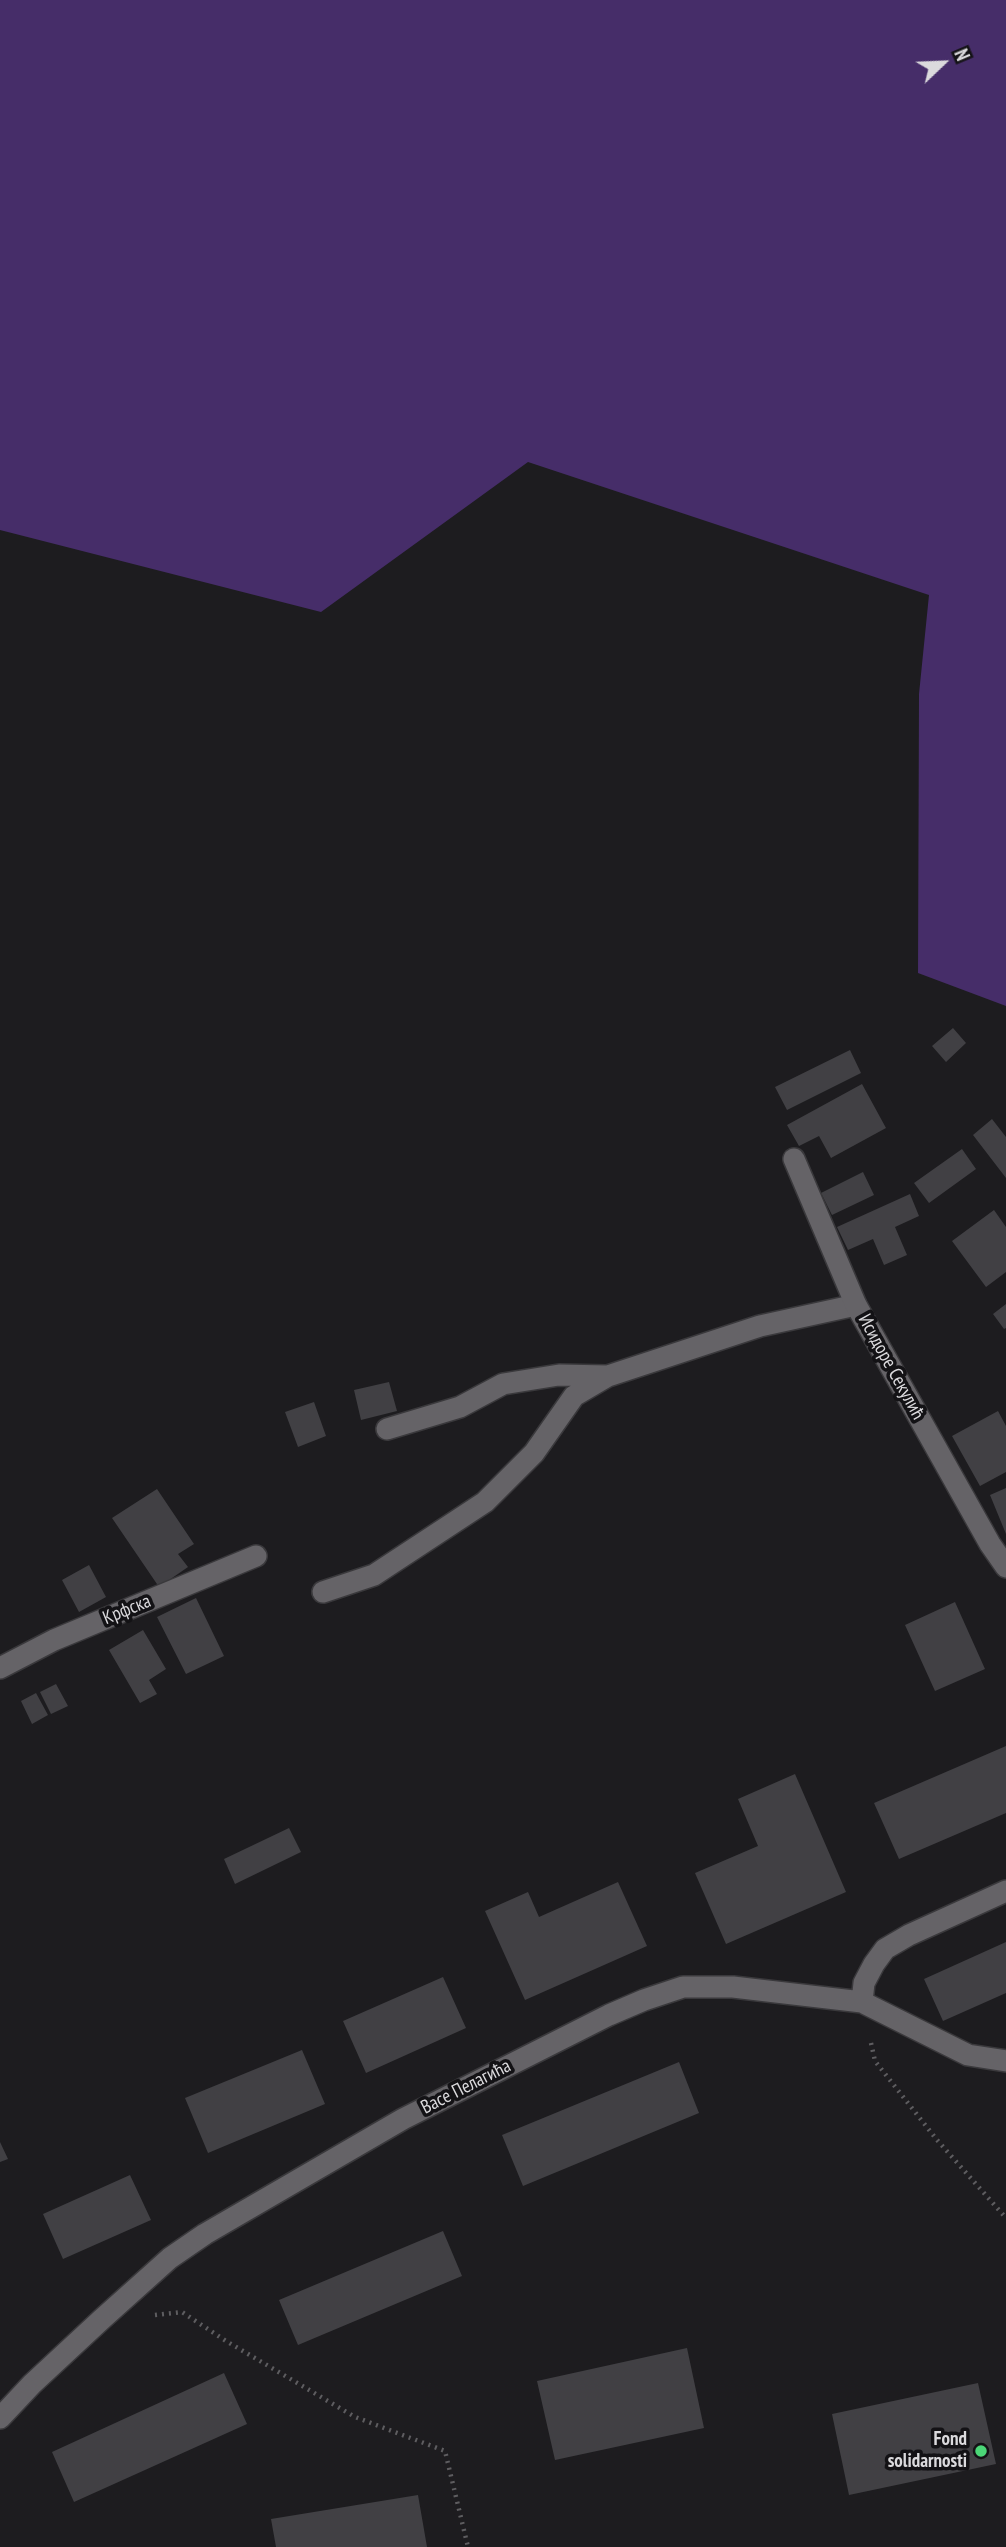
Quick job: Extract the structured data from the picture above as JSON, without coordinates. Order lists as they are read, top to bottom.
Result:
{
  "streets": {
    "street": ["Исидоре Секулић", "Крфска", "Васе Пелагића"]
  },
  "places": ["Fond solidarnosti"],
  "north": "top right"
}
